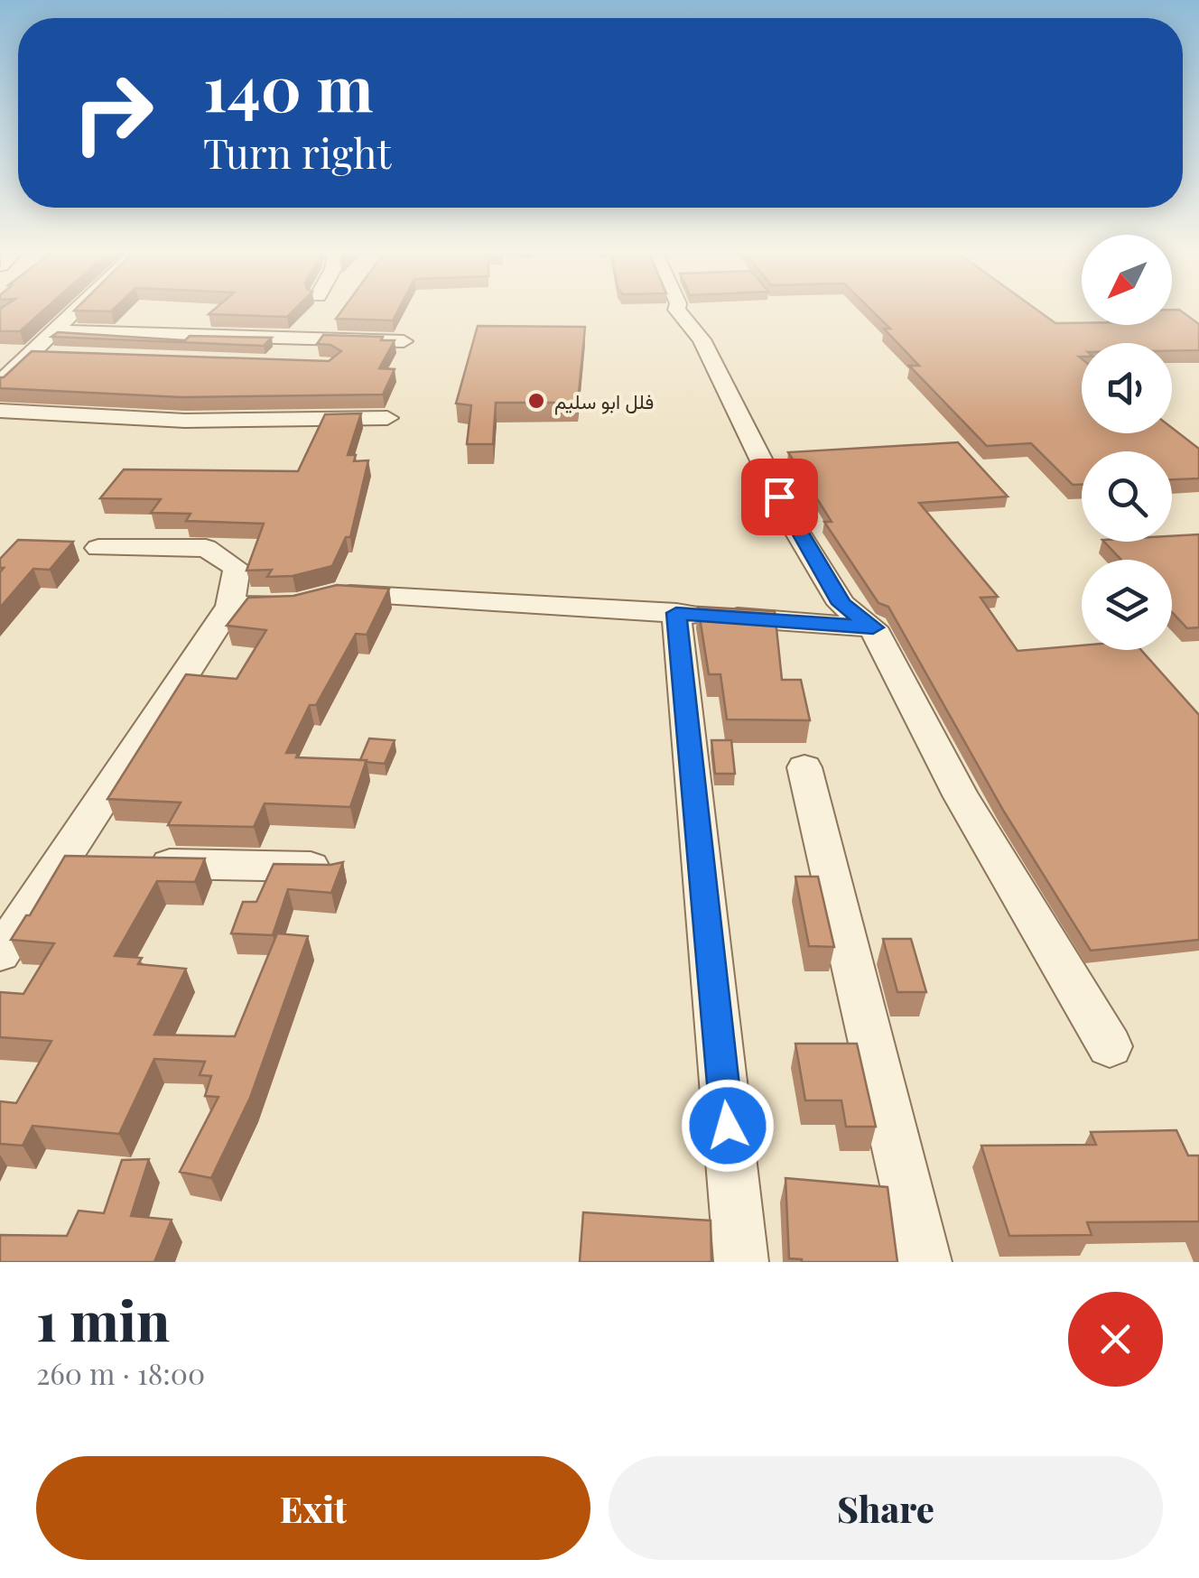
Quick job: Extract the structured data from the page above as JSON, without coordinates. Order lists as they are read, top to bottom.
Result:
{
  "places": ["فلل ابو سليم"],
  "north": "bottom left",
  "page": {
    "turn": ["140 m", "Turn right"],
    "heading": ["1 min", "260 m · 18:00"],
    "buttons": ["Exit", "Share"]
  }
}
